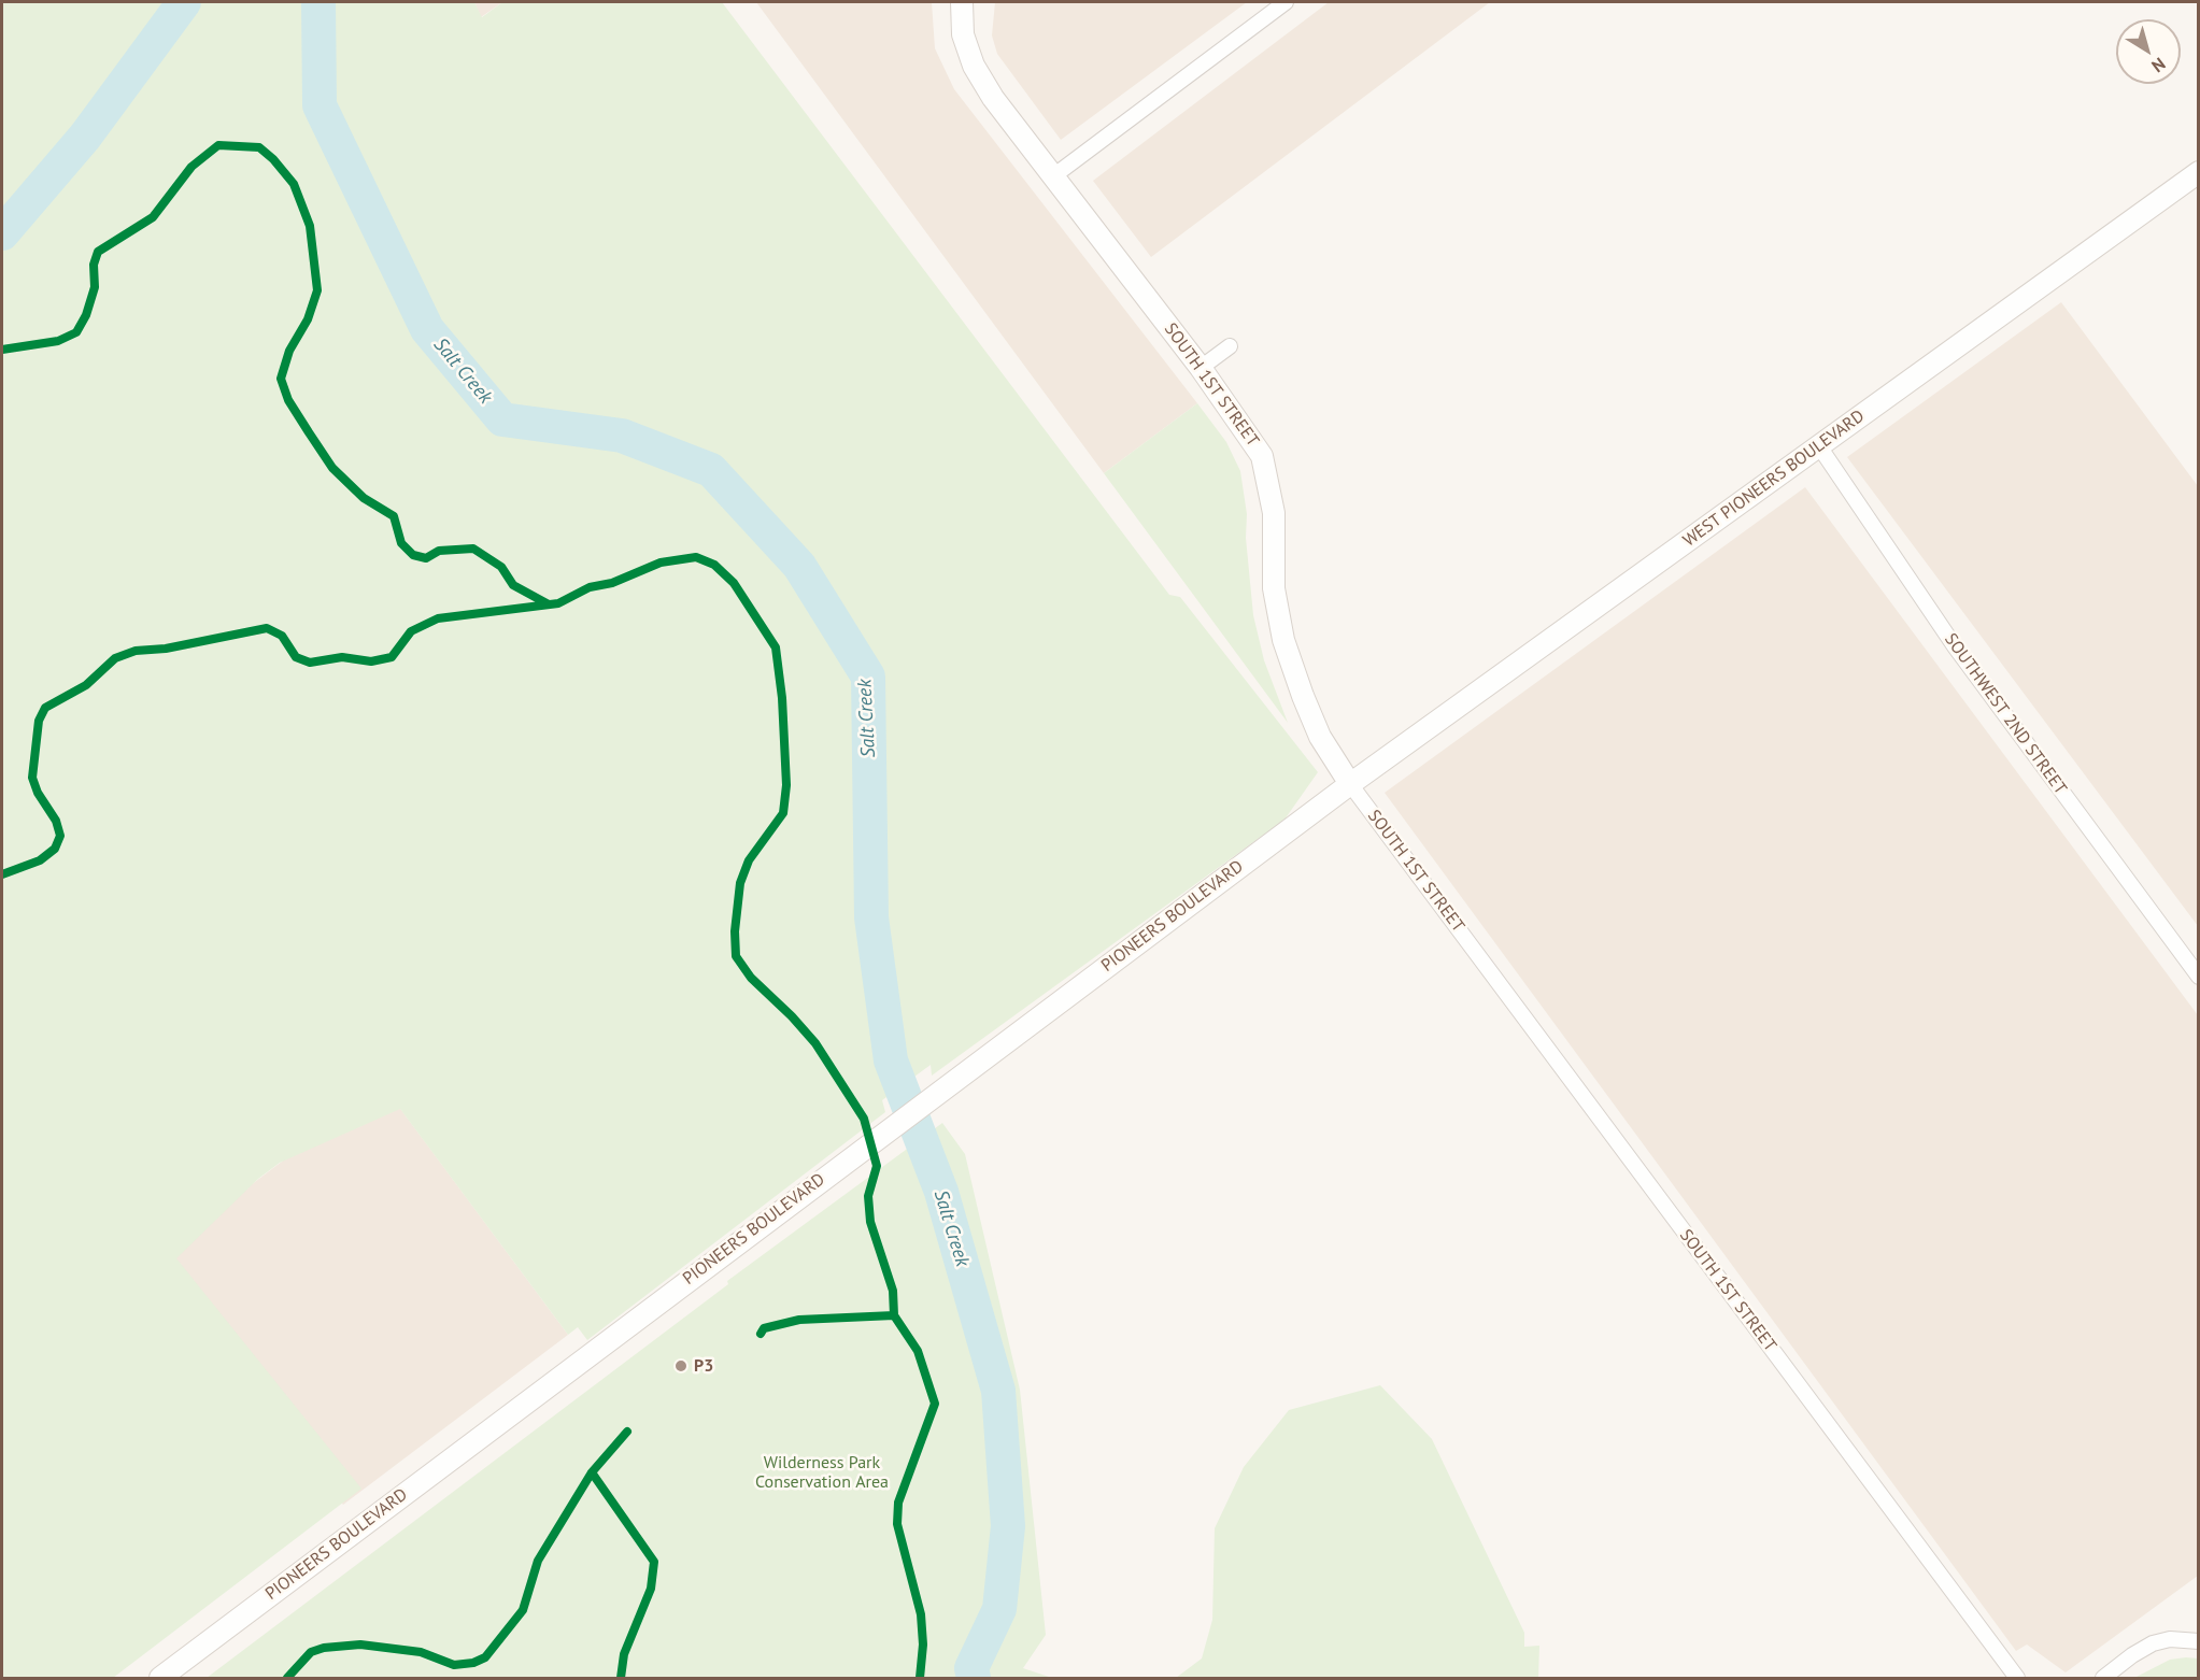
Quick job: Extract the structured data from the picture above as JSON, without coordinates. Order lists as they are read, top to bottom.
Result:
{
  "streets": {
    "main road": ["SOUTH 1ST STREET", "WEST PIONEERS BOULEVARD", "PIONEERS BOULEVARD"],
    "street": ["SOUTHWEST 2ND STREET"]
  },
  "crossings": [
    ["SOUTH 1ST STREET", "WEST PIONEERS BOULEVARD"],
    ["SOUTH 1ST STREET", "PIONEERS BOULEVARD"],
    ["WEST PIONEERS BOULEVARD", "SOUTHWEST 2ND STREET"],
    ["WEST PIONEERS BOULEVARD", "PIONEERS BOULEVARD"]
  ],
  "water": ["Salt Creek"],
  "parks": ["Wilderness Park Conservation Area"],
  "places": ["P3"],
  "north": "bottom right"
}
